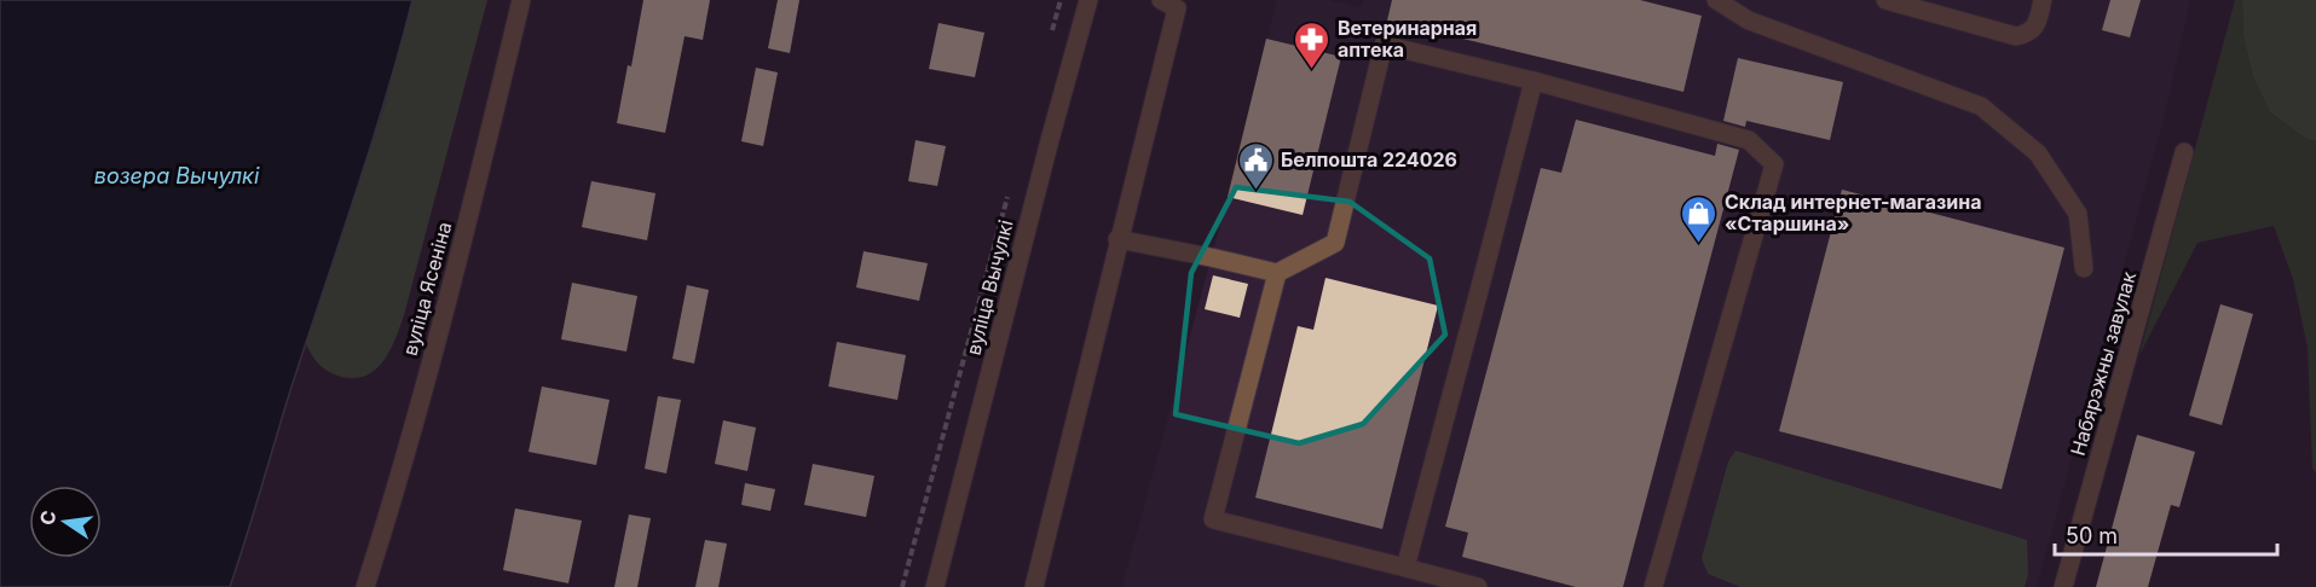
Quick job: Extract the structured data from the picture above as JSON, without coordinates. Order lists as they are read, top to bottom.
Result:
{
  "streets": {
    "street": ["вуліца Вычулкі", "вуліца Ясеніна", "Набярэжны завулак"]
  },
  "water": ["возера Вычулкі"],
  "places": {
    "pharmacy": ["Ветеринарная аптека"],
    "public building": ["Белпошта 224026"],
    "shop": ["Склад интернет-магазина «Старшина»"]
  },
  "scale_bar": "50 m",
  "north": "left"
}
